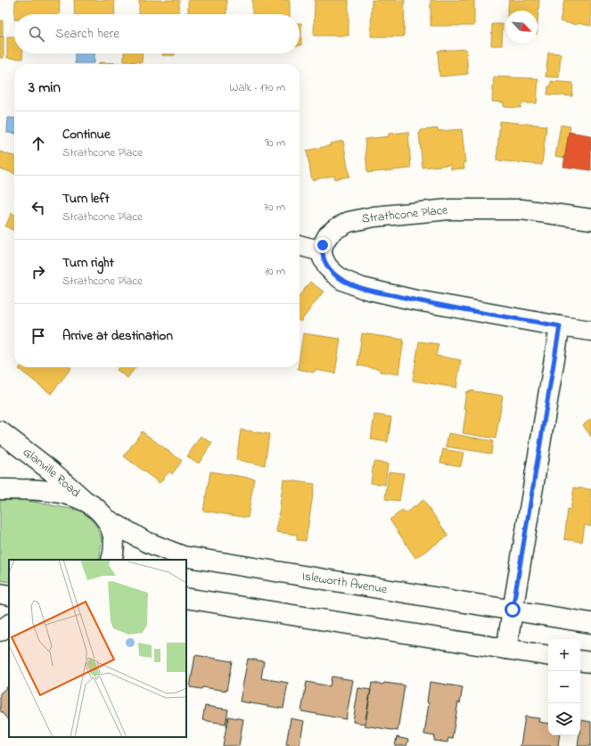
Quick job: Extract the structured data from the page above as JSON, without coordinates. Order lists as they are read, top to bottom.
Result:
{
  "streets": {
    "street": ["Strathcone Place", "Glanville Road", "Isleworth Avenue"]
  },
  "north": "bottom right",
  "page": {
    "search": "Search here",
    "heading": ["3 min", "Walk · 170 m"],
    "list": [
      ["Continue", "Strathcone Place", "90 m"],
      ["Turn left", "Strathcone Place", "70 m"],
      ["Turn right", "Strathcone Place", "10 m"],
      "Arrive at destination"
    ],
    "map_buttons": ["+", "−"]
  }
}
